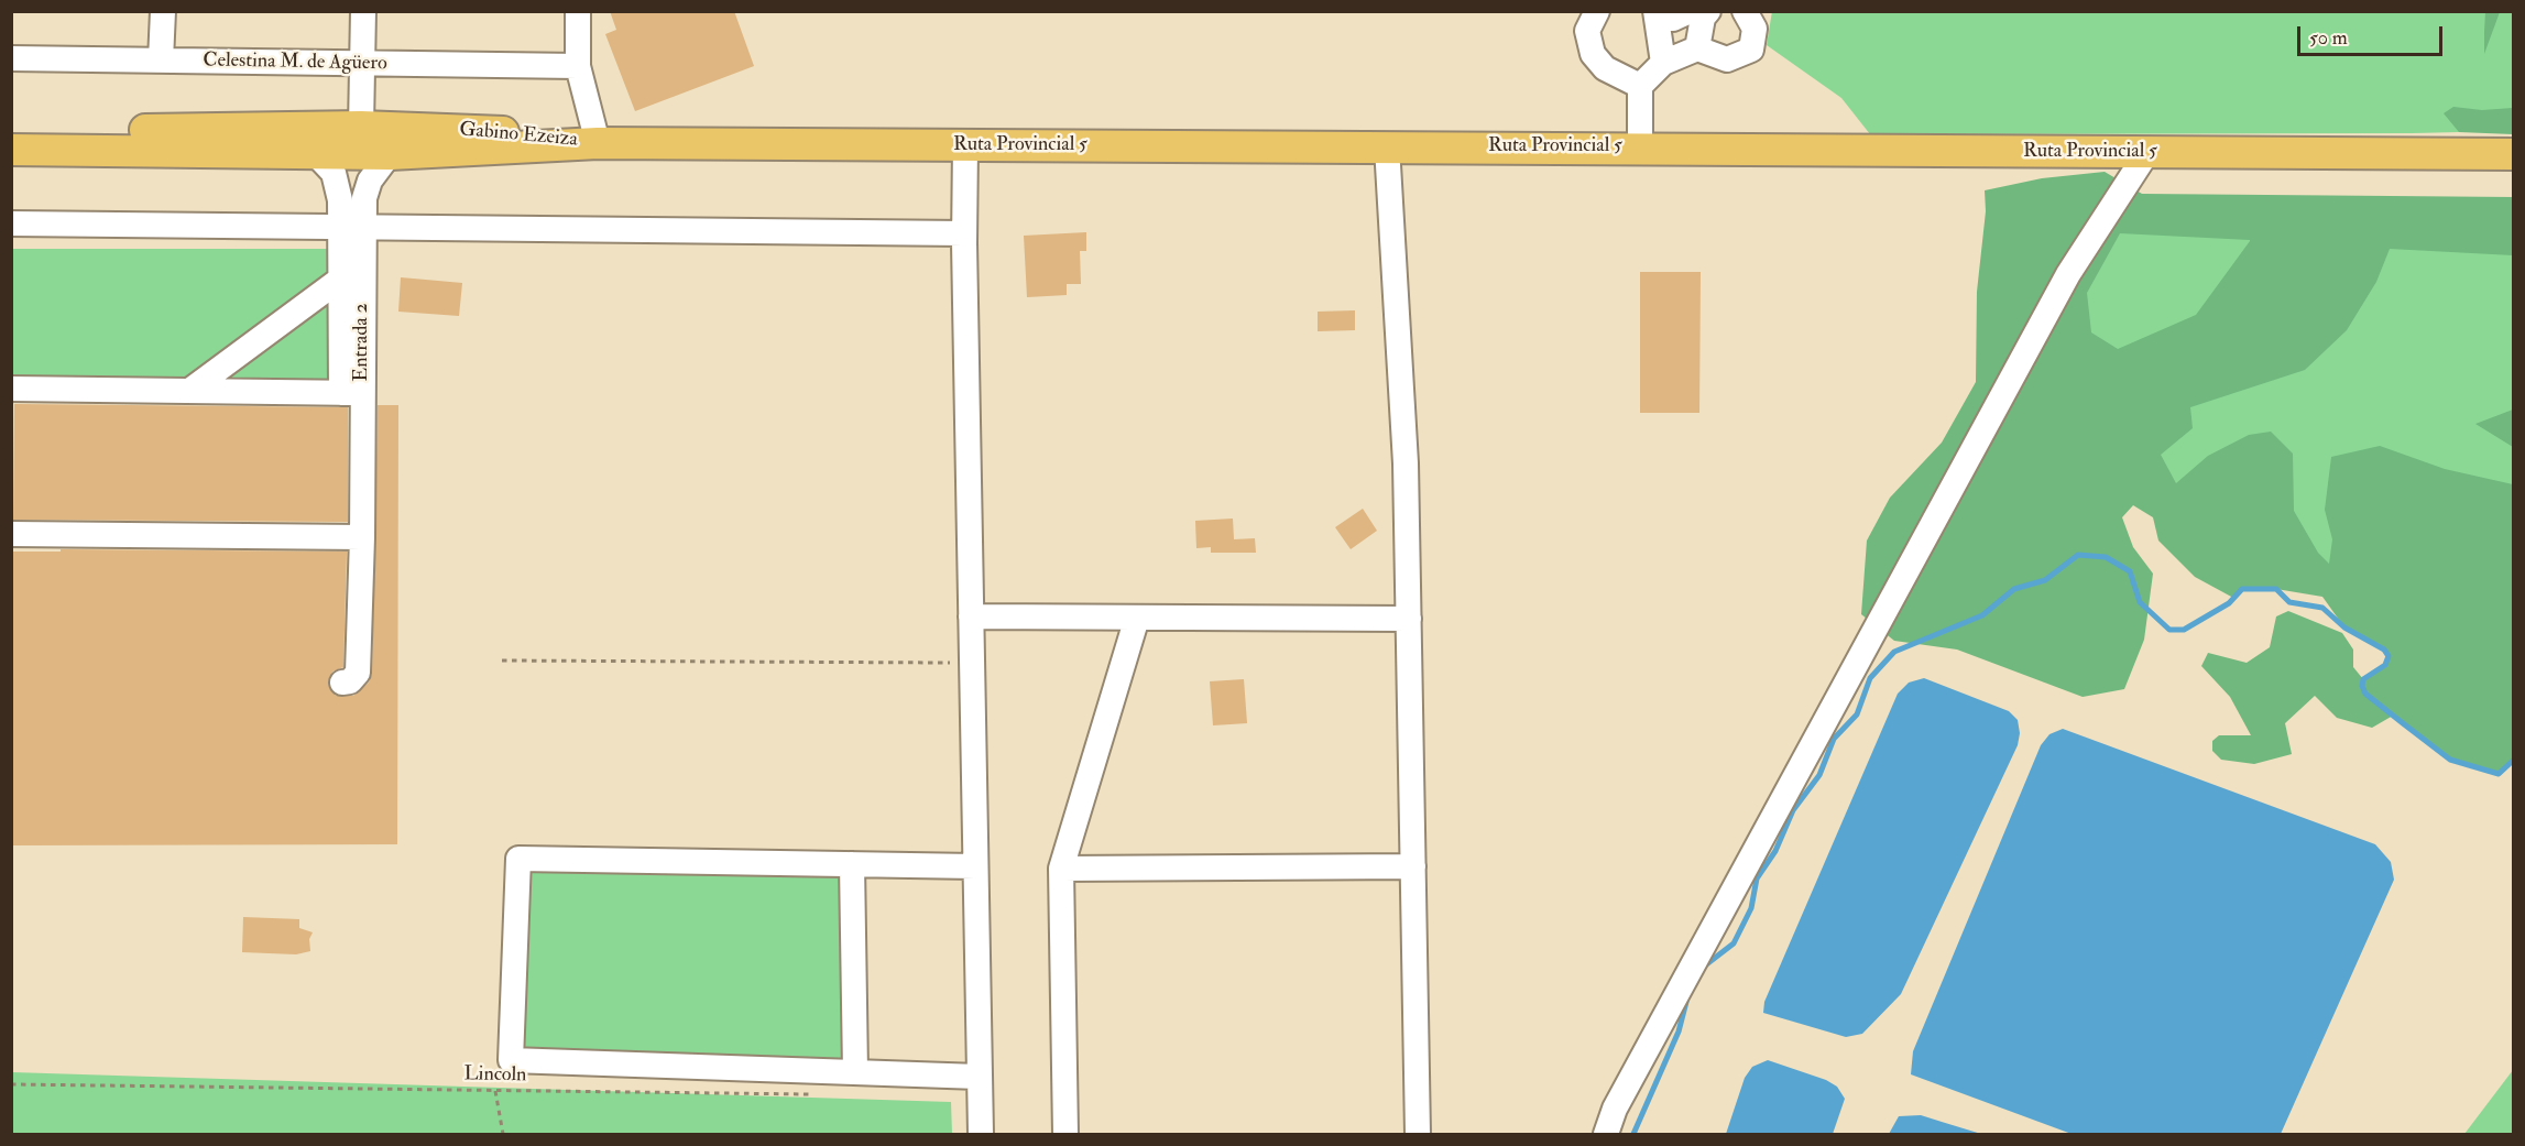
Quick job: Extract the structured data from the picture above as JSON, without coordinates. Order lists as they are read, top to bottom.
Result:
{
  "streets": {
    "main road": ["Gabino Ezeiza", "Ruta Provincial 5"],
    "street": ["Celestina M. de Agüero", "Entrada 2"],
    "path": ["Lincoln"]
  },
  "crossings": [
    ["Gabino Ezeiza", "Ruta Provincial 5"],
    ["Gabino Ezeiza", "Entrada 2"]
  ],
  "scale_bar": "50 m"
}
